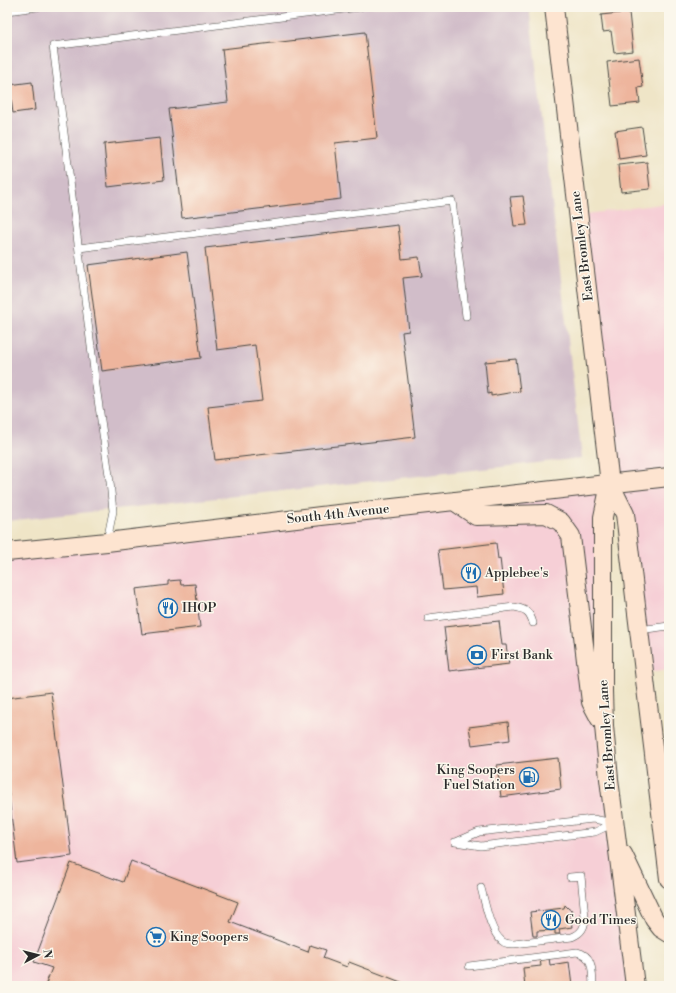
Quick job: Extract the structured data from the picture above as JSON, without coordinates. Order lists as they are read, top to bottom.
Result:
{
  "streets": {
    "main road": ["East Bromley Lane", "South 4th Avenue"]
  },
  "crossings": [
    ["East Bromley Lane", "South 4th Avenue"]
  ],
  "places": {
    "restaurant": ["Applebee's", "IHOP", "Good Times"],
    "bank": ["First Bank"],
    "fuel station": ["King Soopers Fuel Station"],
    "supermarket": ["King Soopers"]
  },
  "north": "right"
}
